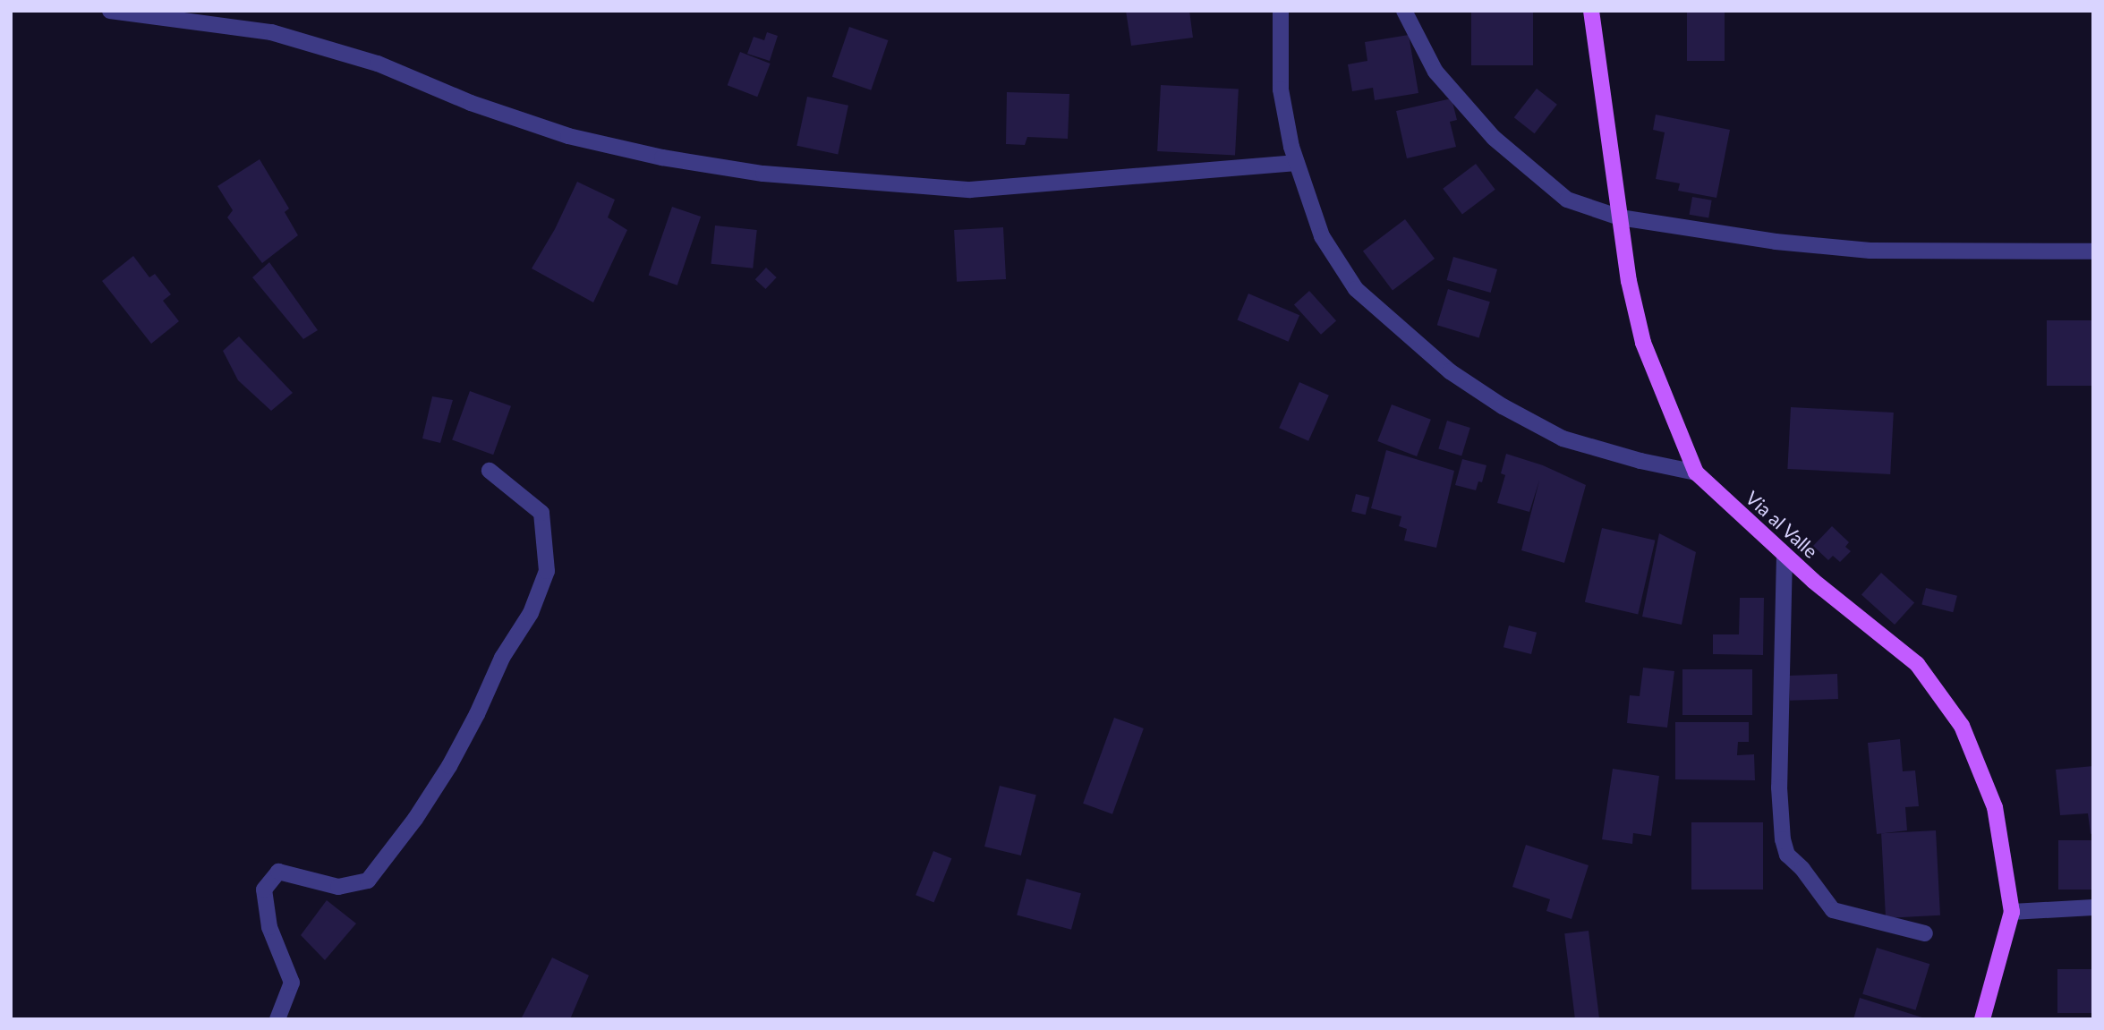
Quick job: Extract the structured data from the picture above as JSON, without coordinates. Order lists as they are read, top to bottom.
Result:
{
  "streets": {
    "main road": ["Via al Valle"]
  }
}
